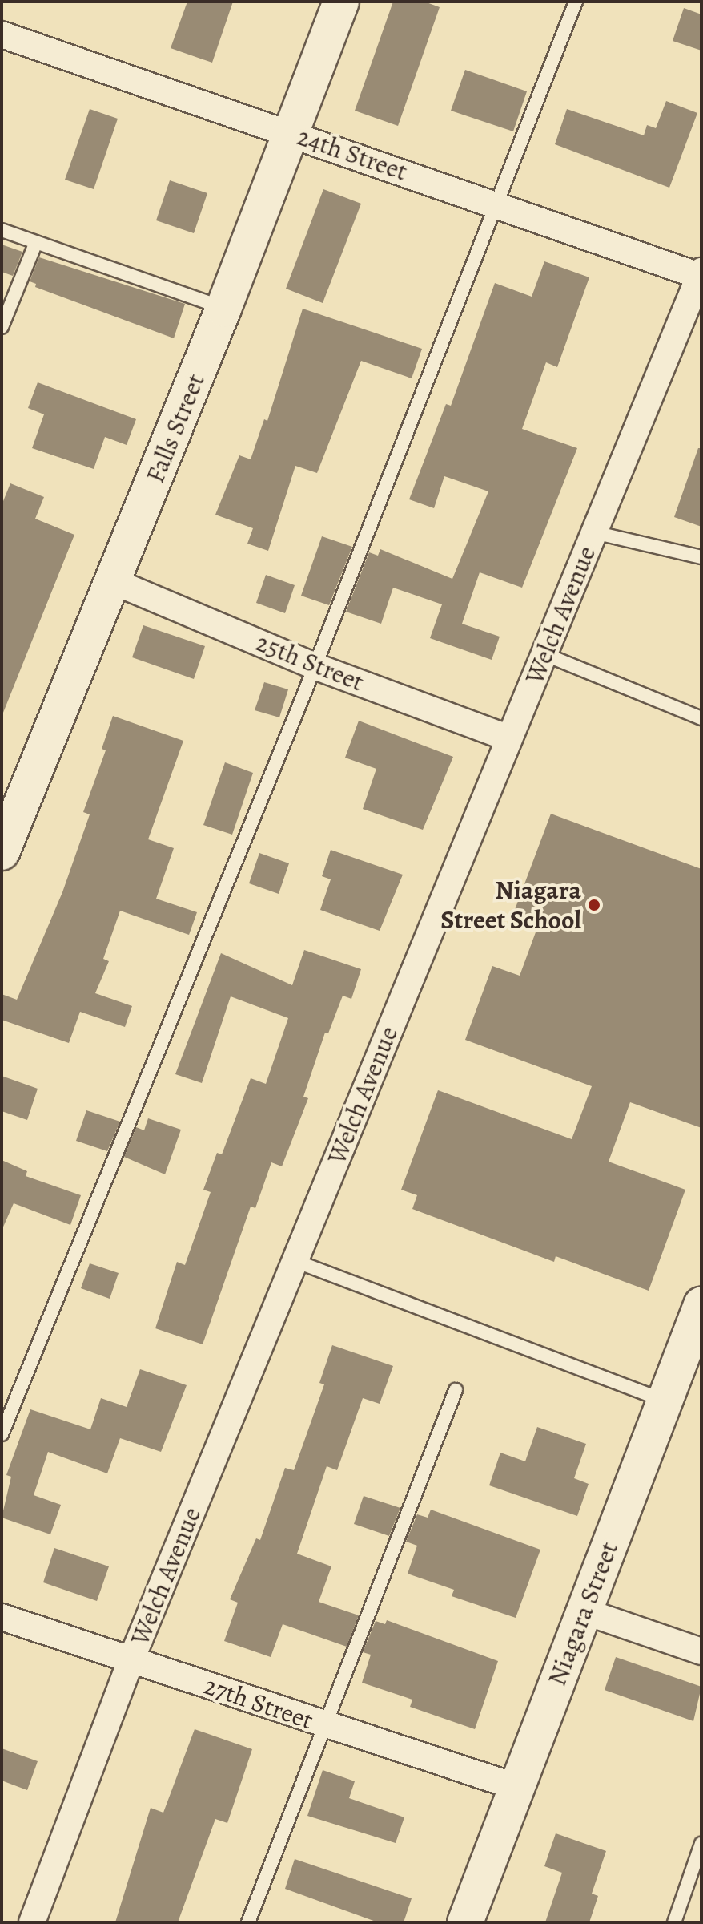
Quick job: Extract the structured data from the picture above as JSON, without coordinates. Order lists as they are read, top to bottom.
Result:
{
  "streets": {
    "street": [
      "24th Street",
      "Falls Street",
      "Welch Avenue",
      "25th Street",
      "Niagara Street",
      "27th Street"
    ]
  },
  "crossings": [
    ["24th Street", "Falls Street"],
    ["24th Street", "Welch Avenue"],
    ["Falls Street", "25th Street"],
    ["Welch Avenue", "25th Street"],
    ["Welch Avenue", "27th Street"],
    ["Niagara Street", "27th Street"]
  ],
  "places": ["Niagara Street School"]
}
